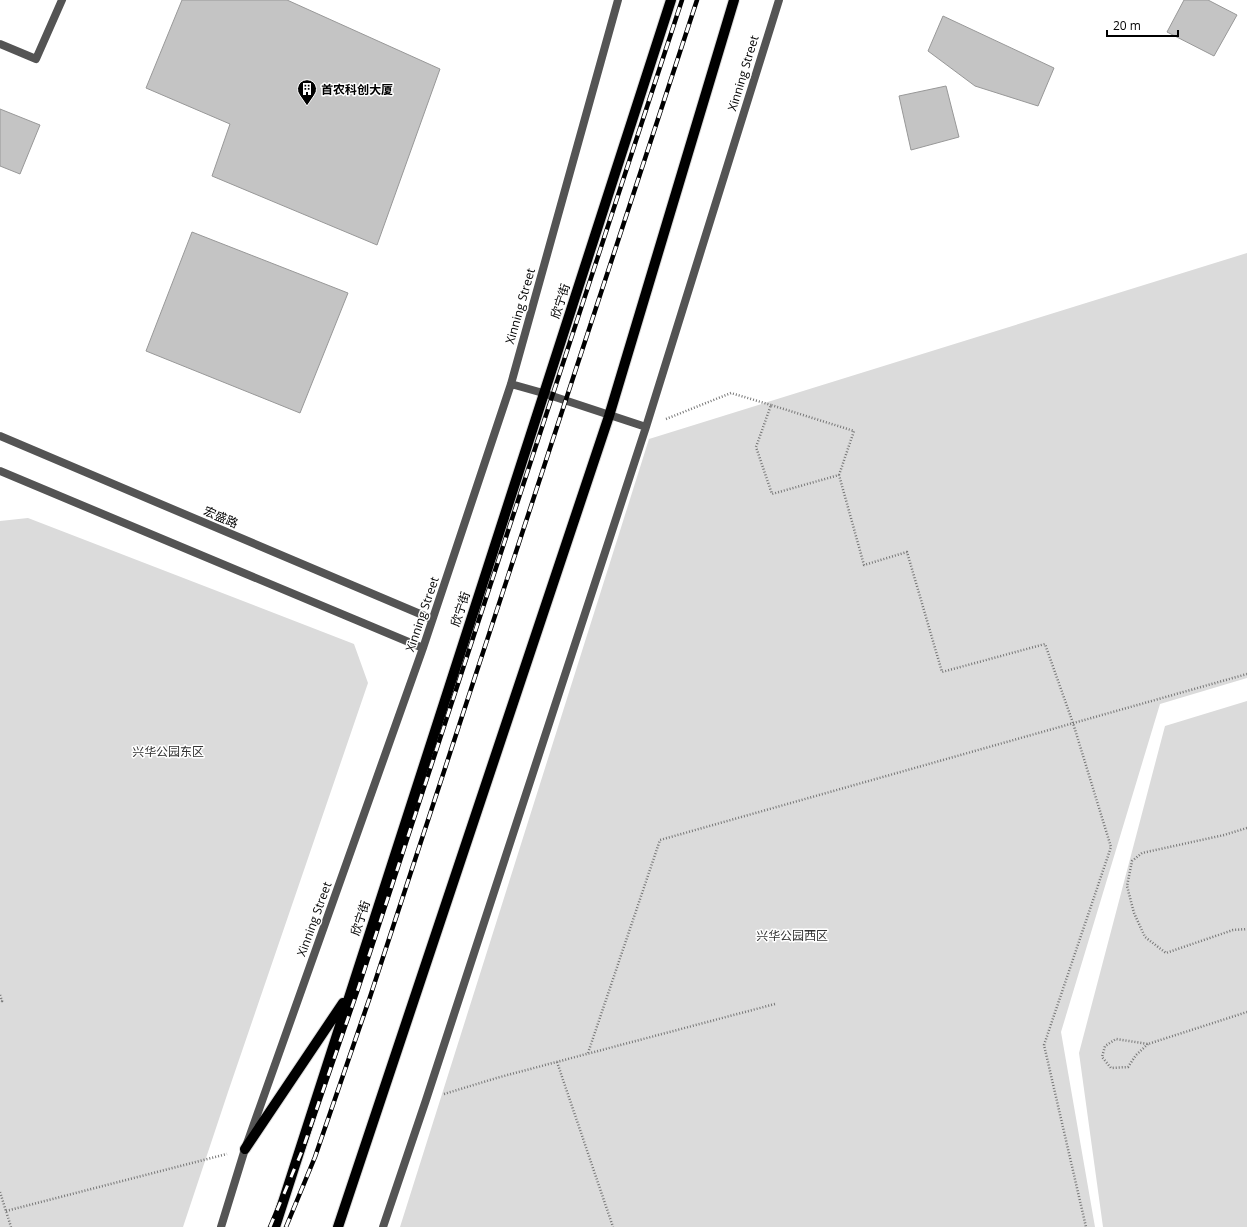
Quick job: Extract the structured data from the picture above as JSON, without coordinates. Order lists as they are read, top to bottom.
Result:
{
  "streets": {
    "main road": ["欣宁街"],
    "street": ["Xinning Street", "宏盛路"]
  },
  "crossings": [
    ["Xinning Street", "宏盛路"]
  ],
  "parks": ["兴华公园东区", "兴华公园西区"],
  "places": {
    "building": ["首农科创大厦"]
  },
  "scale_bar": "20 m"
}
